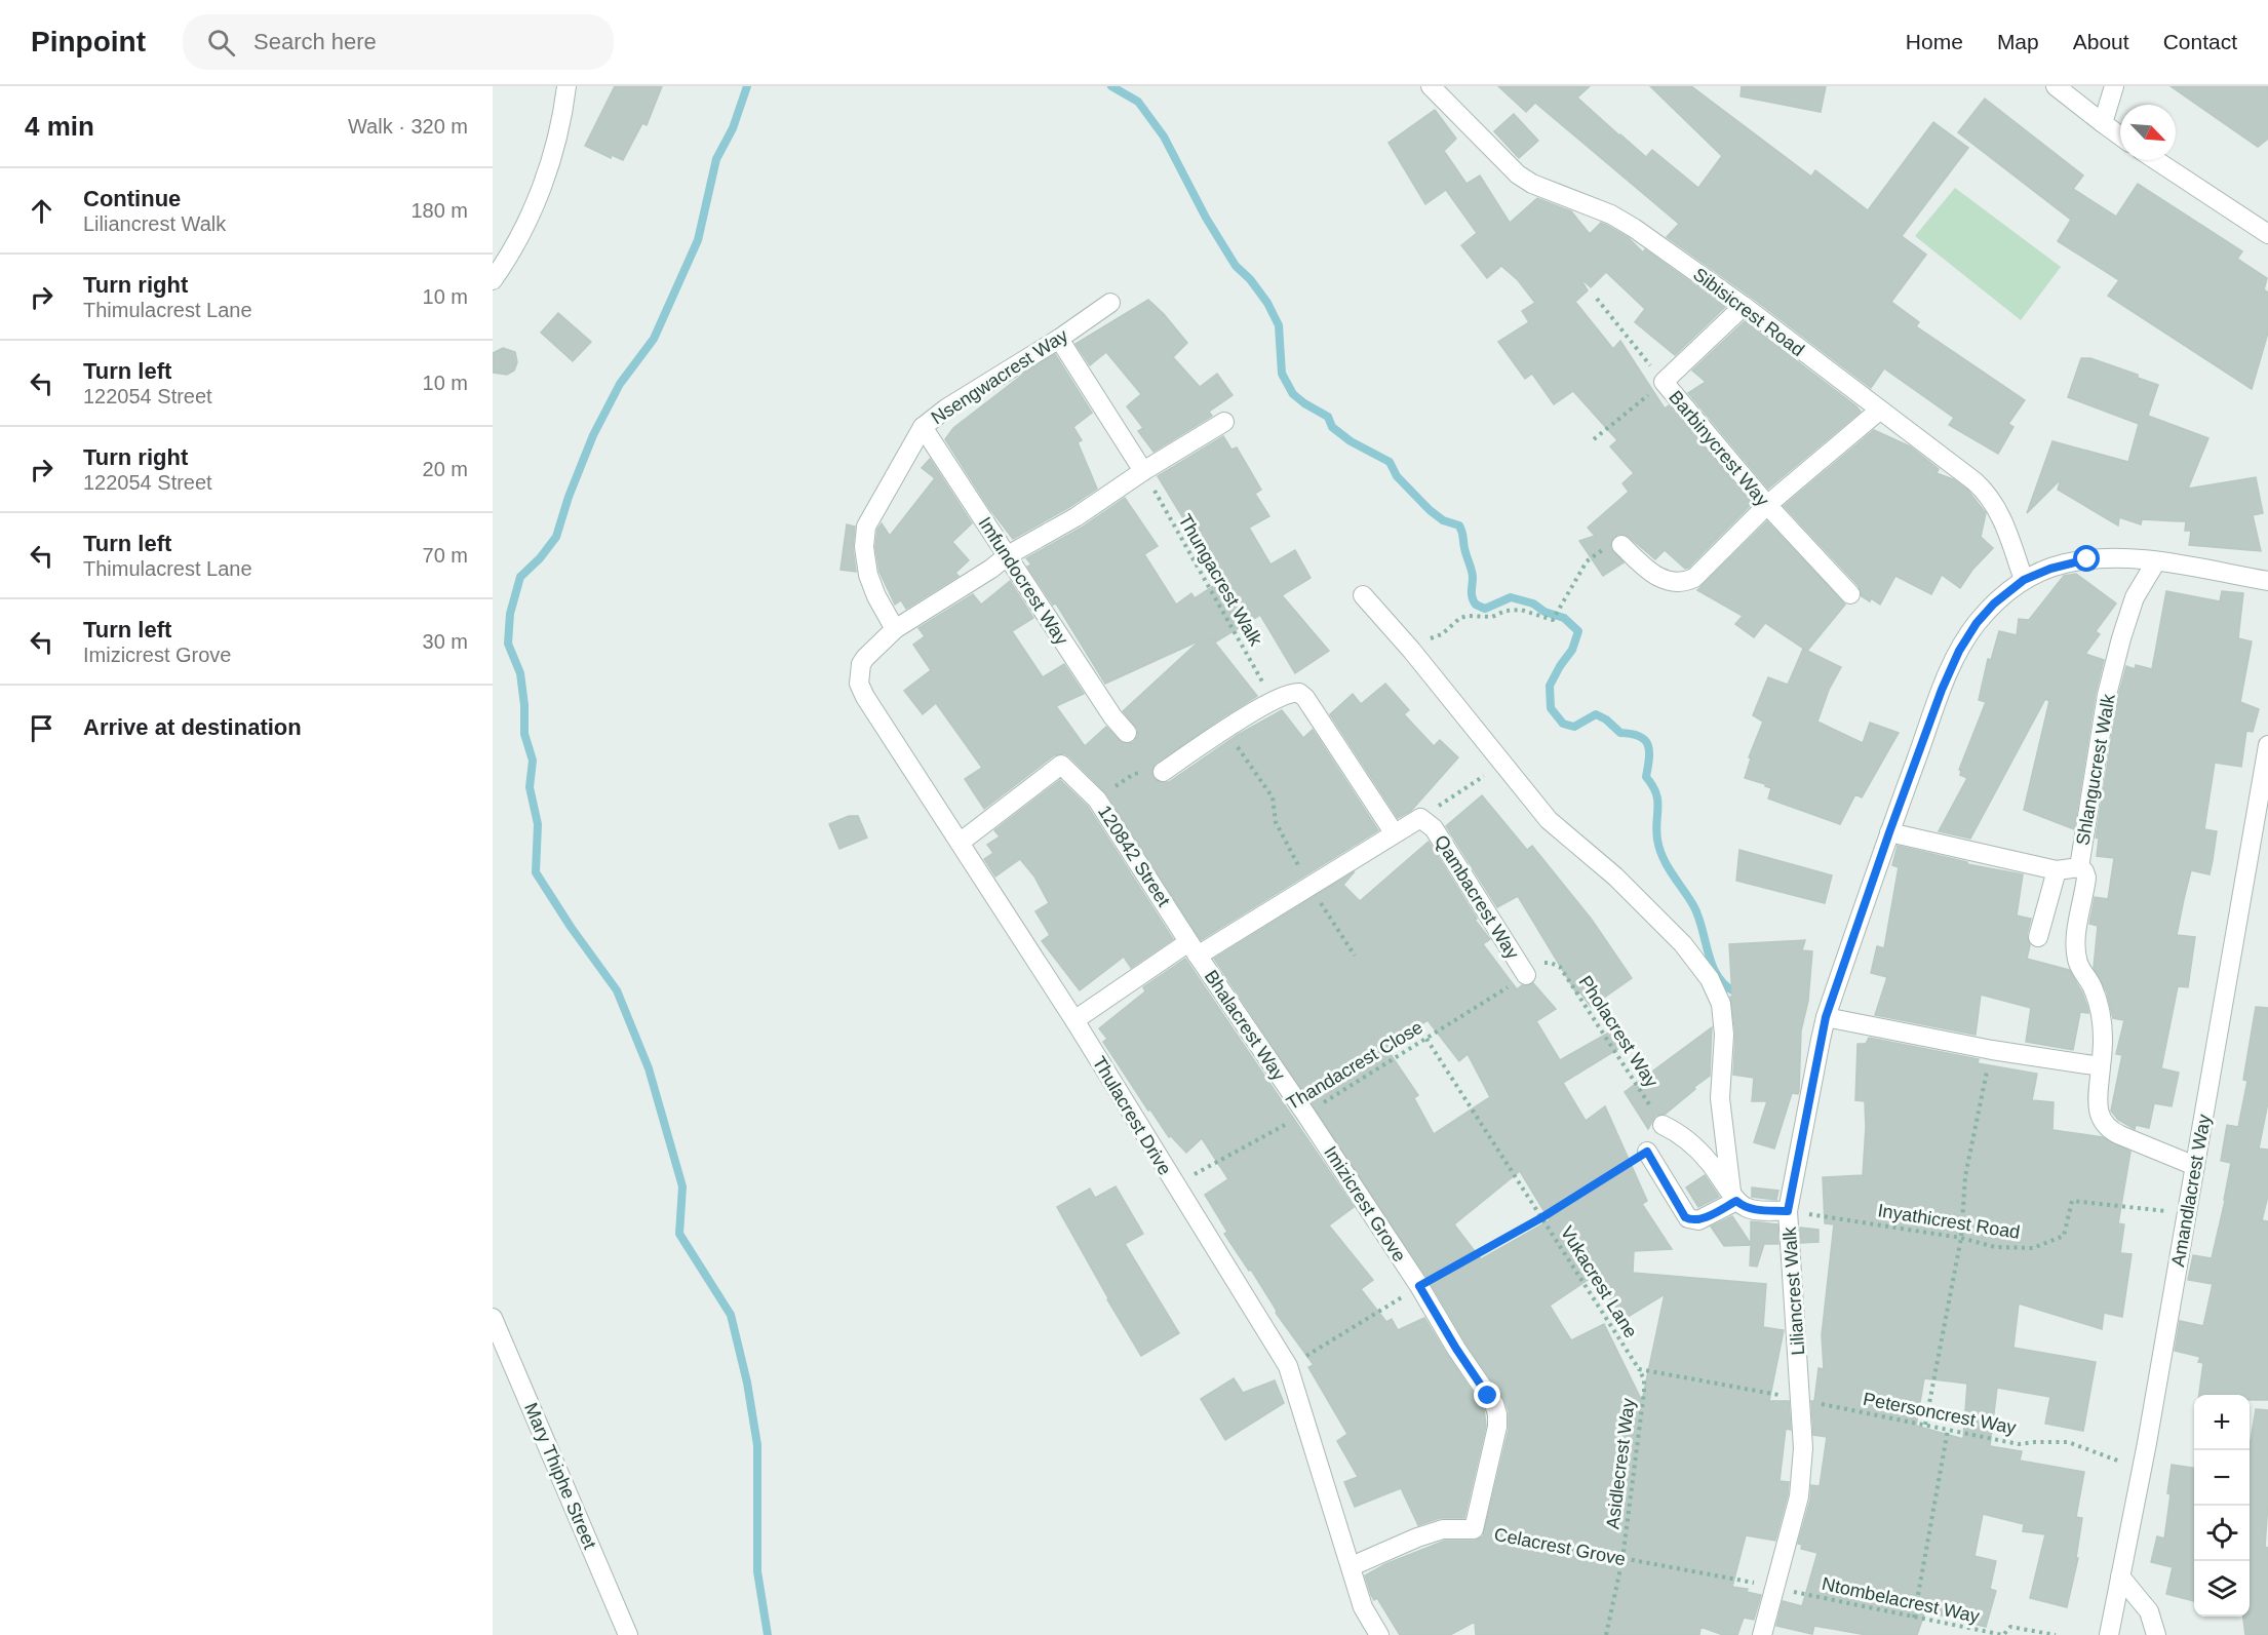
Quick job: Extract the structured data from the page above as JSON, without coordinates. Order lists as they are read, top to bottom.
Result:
{
  "streets": {
    "street": [
      "Sibisicrest Road",
      "Nsengwacrest Way",
      "Barbinycrest Way",
      "Imfundocrest Way",
      "Shlangucrest Walk",
      "120842 Street",
      "Qambacrest Way",
      "Bhalacrest Way",
      "Thulacrest Drive",
      "Amandlacrest Way",
      "Imizicrest Grove",
      "Liliancrest Walk",
      "Mary Thiphe Street",
      "Celacrest Grove"
    ],
    "path": [
      "Thungacrest Walk",
      "Pholacrest Way",
      "Thandacrest Close",
      "Inyathicrest Road",
      "Vukacrest Lane",
      "Petersoncrest Way",
      "Asidlecrest Way",
      "Ntombelacrest Way"
    ]
  },
  "crossings": [
    ["Sibisicrest Road", "Barbinycrest Way"],
    ["Sibisicrest Road", "Liliancrest Walk"],
    ["Nsengwacrest Way", "Imfundocrest Way"],
    ["Nsengwacrest Way", "Thulacrest Drive"],
    ["Thungacrest Walk", "Thulacrest Drive"],
    ["Imfundocrest Way", "Thulacrest Drive"],
    ["Shlangucrest Walk", "Liliancrest Walk"],
    ["120842 Street", "Bhalacrest Way"],
    ["120842 Street", "Thulacrest Drive"],
    ["Qambacrest Way", "Bhalacrest Way"],
    ["Qambacrest Way", "Thandacrest Close"],
    ["Bhalacrest Way", "Thandacrest Close"],
    ["Bhalacrest Way", "Imizicrest Grove"],
    ["Pholacrest Way", "Thandacrest Close"],
    ["Thandacrest Close", "Thulacrest Drive"],
    ["Thandacrest Close", "Imizicrest Grove"],
    ["Thandacrest Close", "Vukacrest Lane"],
    ["Thulacrest Drive", "Celacrest Grove"],
    ["Amandlacrest Way", "Inyathicrest Road"],
    ["Amandlacrest Way", "Petersoncrest Way"],
    ["Imizicrest Grove", "Celacrest Grove"],
    ["Inyathicrest Road", "Liliancrest Walk"],
    ["Vukacrest Lane", "Asidlecrest Way"],
    ["Liliancrest Walk", "Petersoncrest Way"],
    ["Liliancrest Walk", "Celacrest Grove"],
    ["Liliancrest Walk", "Ntombelacrest Way"],
    ["Asidlecrest Way", "Celacrest Grove"],
    ["Celacrest Grove", "Ntombelacrest Way"]
  ],
  "north": "bottom right",
  "page": {
    "header": "Pinpoint",
    "search": "Search here",
    "nav": [
      "Home",
      "Map",
      "About",
      "Contact"
    ],
    "heading": ["4 min", "Walk · 320 m"],
    "list": [
      ["Continue", "Liliancrest Walk", "180 m"],
      ["Turn right", "Thimulacrest Lane", "10 m"],
      ["Turn left", "122054 Street", "10 m"],
      ["Turn right", "122054 Street", "20 m"],
      ["Turn left", "Thimulacrest Lane", "70 m"],
      ["Turn left", "Imizicrest Grove", "30 m"],
      "Arrive at destination"
    ],
    "map_buttons": ["+", "−"]
  }
}
